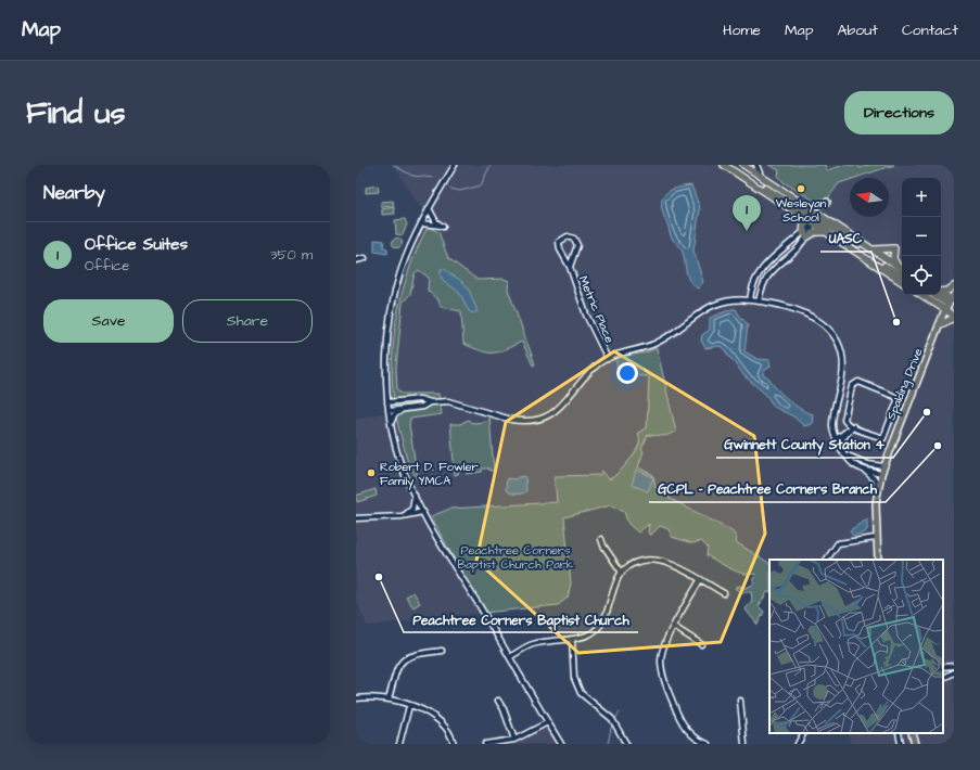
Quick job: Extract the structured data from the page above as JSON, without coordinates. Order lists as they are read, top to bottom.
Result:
{
  "streets": {
    "main road": ["Spalding Drive"],
    "street": ["Metric Place"]
  },
  "parks": ["Peachtree Corners Baptist Church Park"],
  "places": [
    "Wesleyan School",
    "UASC",
    "Gwinnett County Station 4",
    "GCPL - Peachtree Corners Branch",
    "Robert D. Fowler Family YMCA",
    "Peachtree Corners Baptist Church"
  ],
  "north": "left",
  "page": {
    "header": "Map",
    "nav": [
      "Home",
      "Map",
      "About",
      "Contact"
    ],
    "buttons": [
      "Directions",
      ["Save", "Share"]
    ],
    "title": "Find us",
    "heading": "Nearby",
    "map_buttons": ["+", "−"],
    "pins": "1",
    "list": [
      {
        "mark": "1",
        "name": "Office Suites",
        "note": "Office",
        "value": "350 m"
      }
    ]
  }
}
